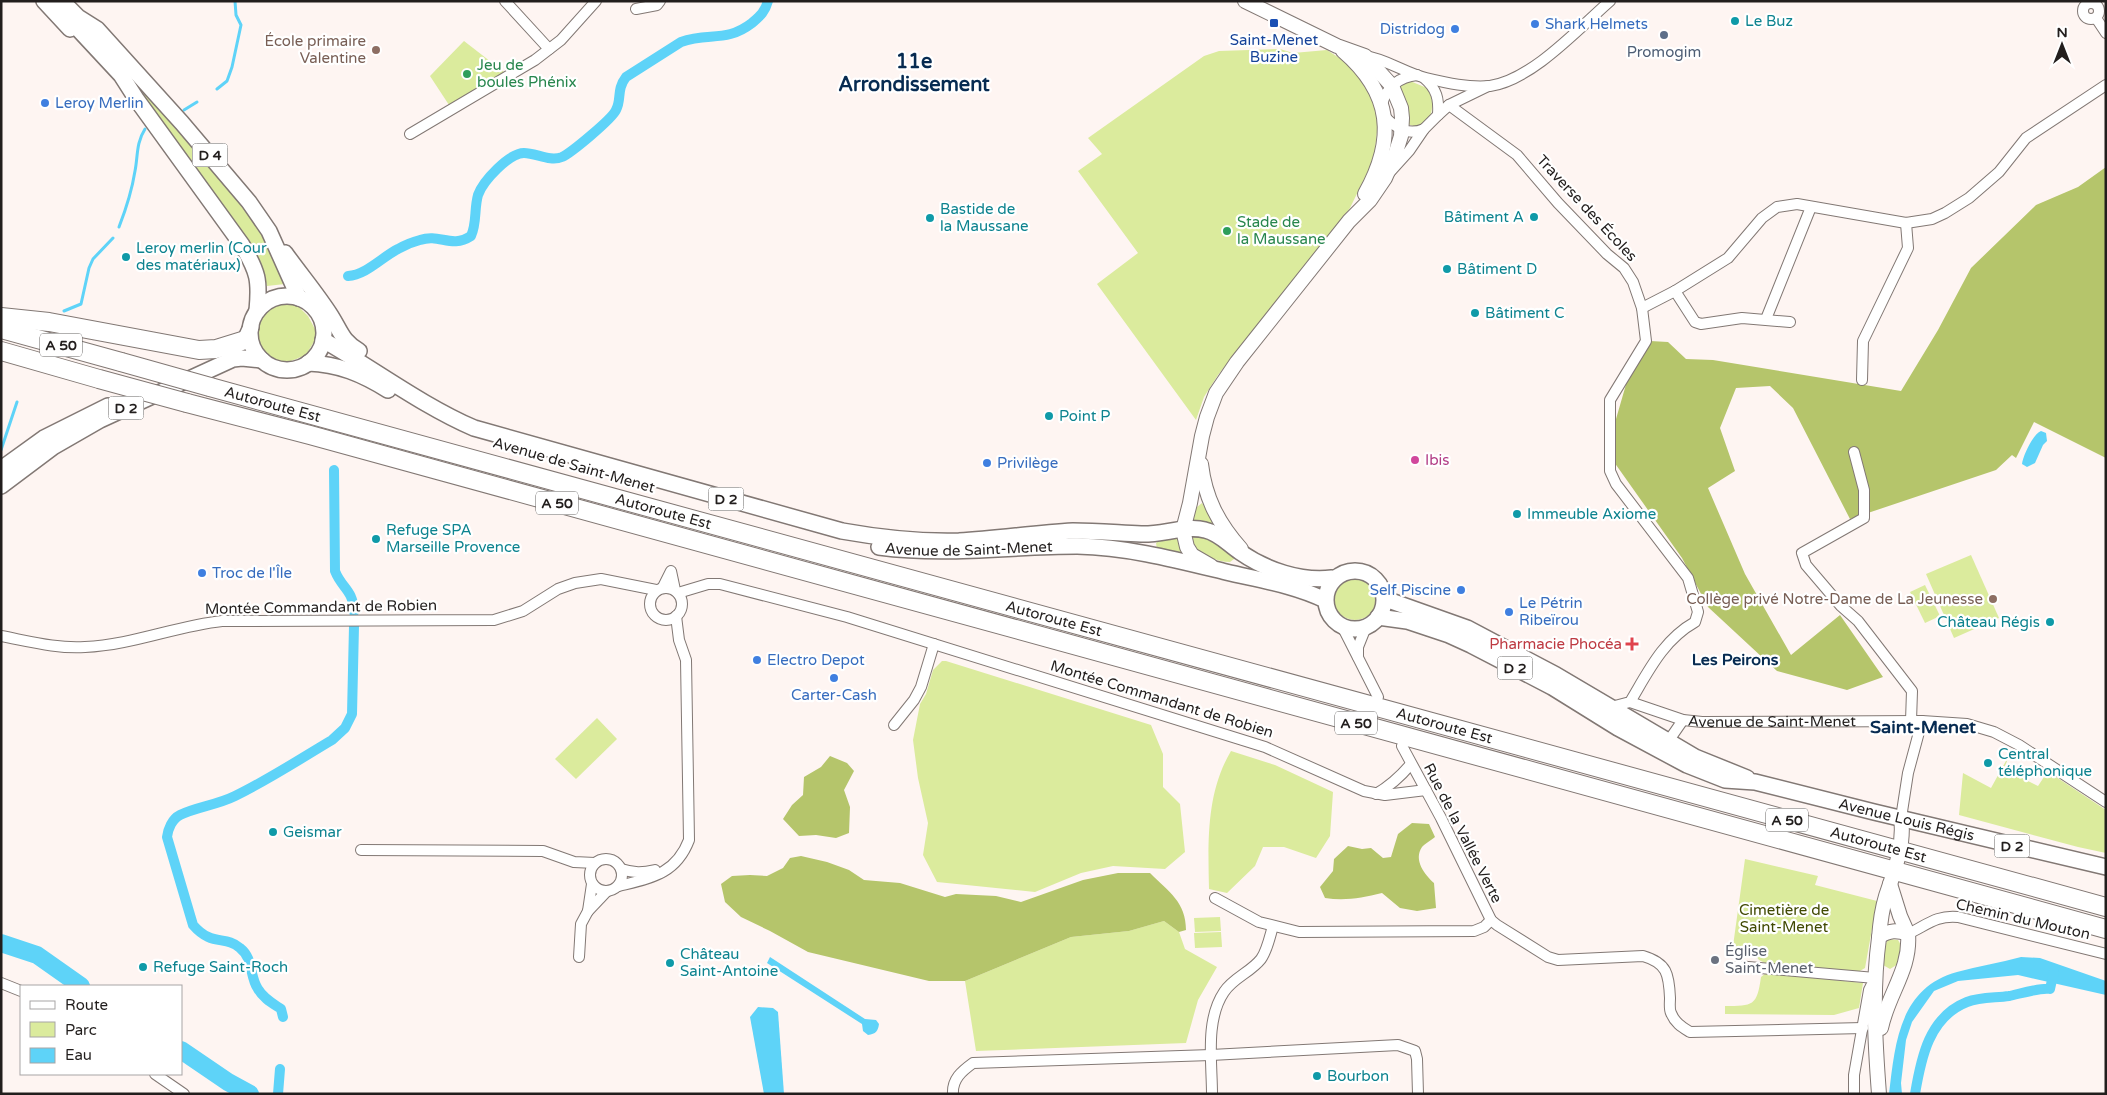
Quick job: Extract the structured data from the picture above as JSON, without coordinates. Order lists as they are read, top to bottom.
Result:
{
  "streets": {
    "highway": ["A 50", "Autoroute Est"],
    "main road": [
      "D 4",
      "D 2",
      "Avenue de Saint-Menet",
      "Avenue Louis Régis"
    ],
    "street": [
      "Traverse des Écoles",
      "Montée Commandant de Robien",
      "Rue de la Vallée Verte",
      "Chemin du Mouton"
    ]
  },
  "crossings": [
    ["D 4", "D 2"],
    ["D 4", "Avenue de Saint-Menet"],
    ["D 2", "Avenue de Saint-Menet"],
    ["D 2", "Avenue Louis Régis"],
    ["Avenue de Saint-Menet", "Avenue Louis Régis"],
    ["Montée Commandant de Robien", "Rue de la Vallée Verte"]
  ],
  "districts": ["11e Arrondissement", "Les Peirons", "Saint-Menet"],
  "parks": ["Cimetière de Saint-Menet"],
  "places": {
    "other": [
      "Le Buz",
      "Shark Helmets",
      "Distridog",
      "Promogim",
      "École primaire Valentine",
      "Jeu de boules Phénix",
      "Leroy Merlin",
      "Bâtiment A",
      "Bastide de la Maussane",
      "Stade de la Maussane",
      "Leroy merlin (Cour des matériaux)",
      "Bâtiment D",
      "Bâtiment C",
      "Point P",
      "Ibis",
      "Privilège",
      "Immeuble Axiome",
      "Refuge SPA Marseille Provence",
      "Troc de l'Île",
      "Self Piscine",
      "Collège privé Notre-Dame de La Jeunesse",
      "Le Pétrin Ribeïrou",
      "Château Régis",
      "Electro Depot",
      "Carter-Cash",
      "Central téléphonique",
      "Geismar",
      "Église Saint-Menet",
      "Château Saint-Antoine",
      "Refuge Saint-Roch",
      "Bourbon"
    ],
    "transit": ["Saint-Menet Buzine"],
    "health": ["Pharmacie Phocéa"]
  },
  "legend": ["Route", "Parc", "Eau"],
  "north": "top"
}
